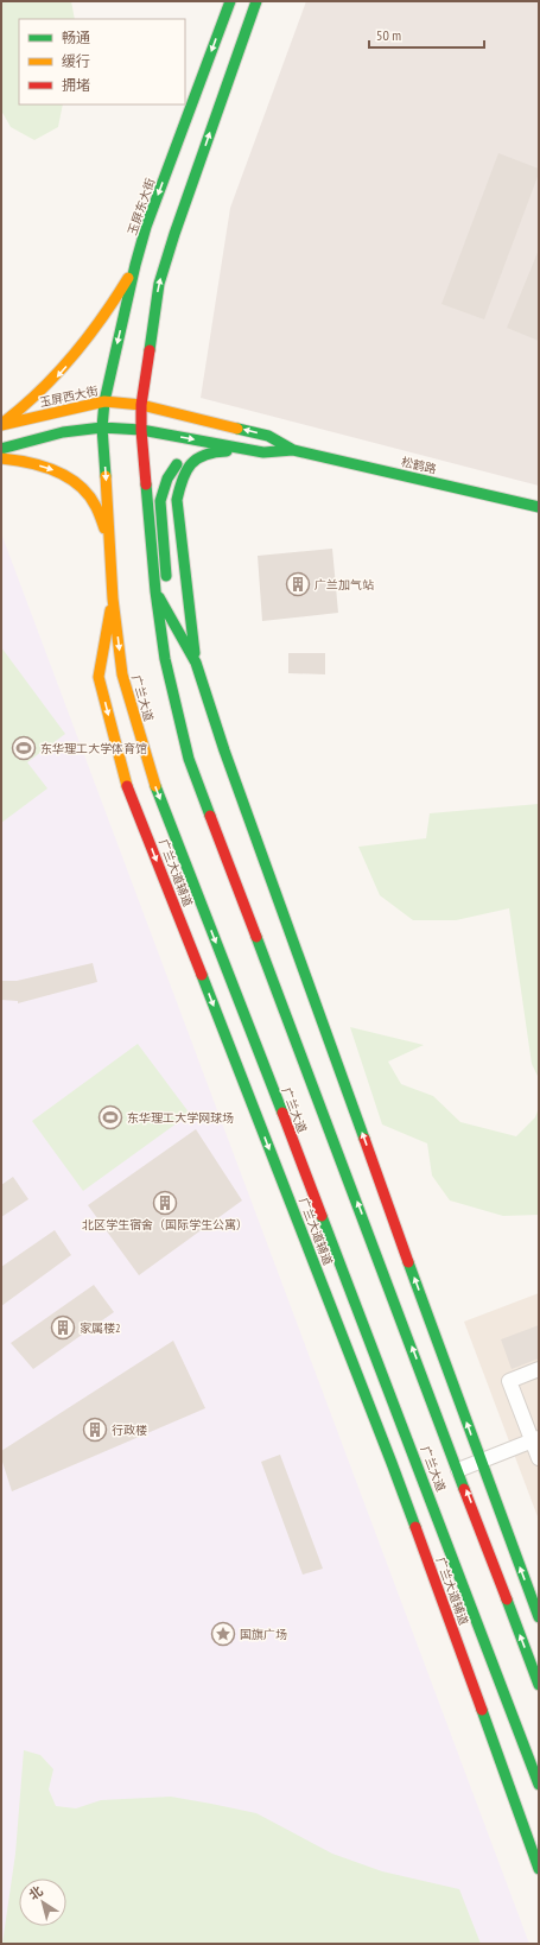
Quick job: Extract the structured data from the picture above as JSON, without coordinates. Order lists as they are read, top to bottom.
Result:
{
  "streets": {
    "main road": [
      "玉屏东大街",
      "玉屏西大街",
      "松鹤路",
      "广兰大道",
      "广兰大道辅道"
    ]
  },
  "crossings": [
    ["玉屏东大街", "玉屏西大街"],
    ["玉屏东大街", "广兰大道"],
    ["玉屏西大街", "松鹤路"],
    ["松鹤路", "广兰大道"],
    ["广兰大道", "广兰大道辅道"]
  ],
  "places": {
    "building": [
      "广兰加气站",
      "北区学生宿舍（国际学生公寓）",
      "家属楼2",
      "行政楼"
    ],
    "sports": ["东华理工大学体育馆", "东华理工大学网球场"],
    "place": ["国旗广场"]
  },
  "legend": ["畅通", "缓行", "拥堵"],
  "scale_bar": "50 m",
  "north": "top left"
}
